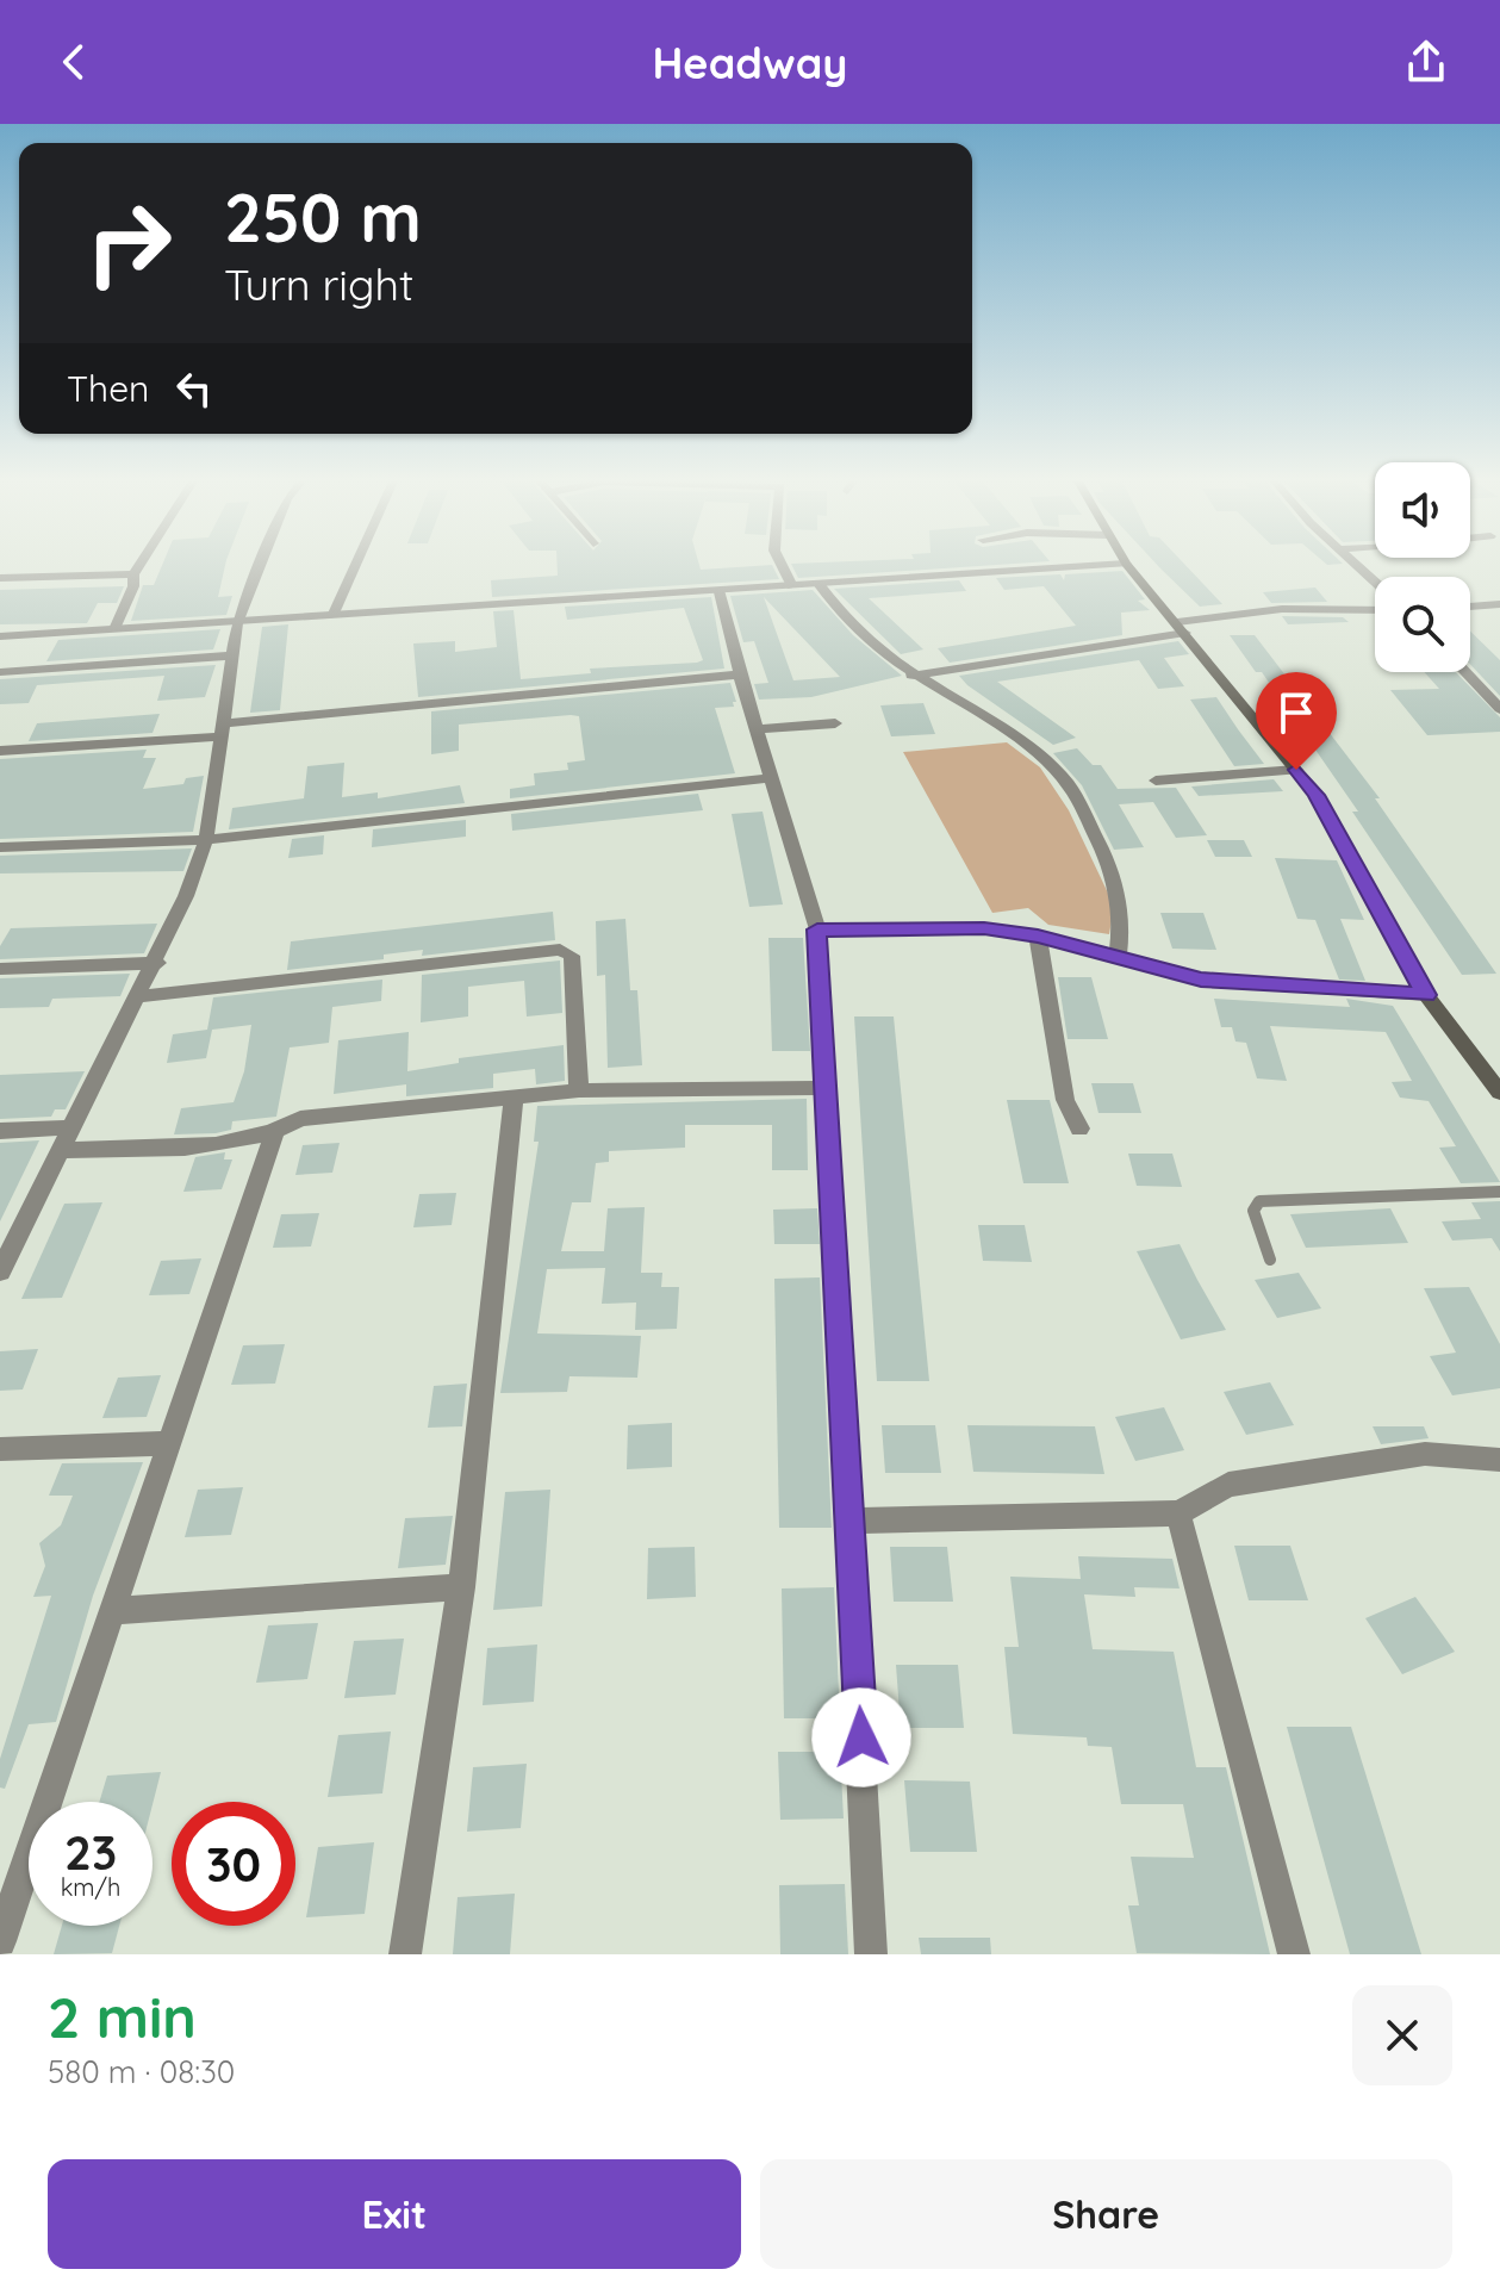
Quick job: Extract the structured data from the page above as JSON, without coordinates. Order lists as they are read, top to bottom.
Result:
{
  "page": {
    "header": "Headway",
    "turn": ["250 m", "Turn right"],
    "then": "Then",
    "speed": "23 km/h",
    "limit": "30",
    "heading": ["2 min", "580 m · 08:30"],
    "buttons": ["Exit", "Share"]
  }
}
